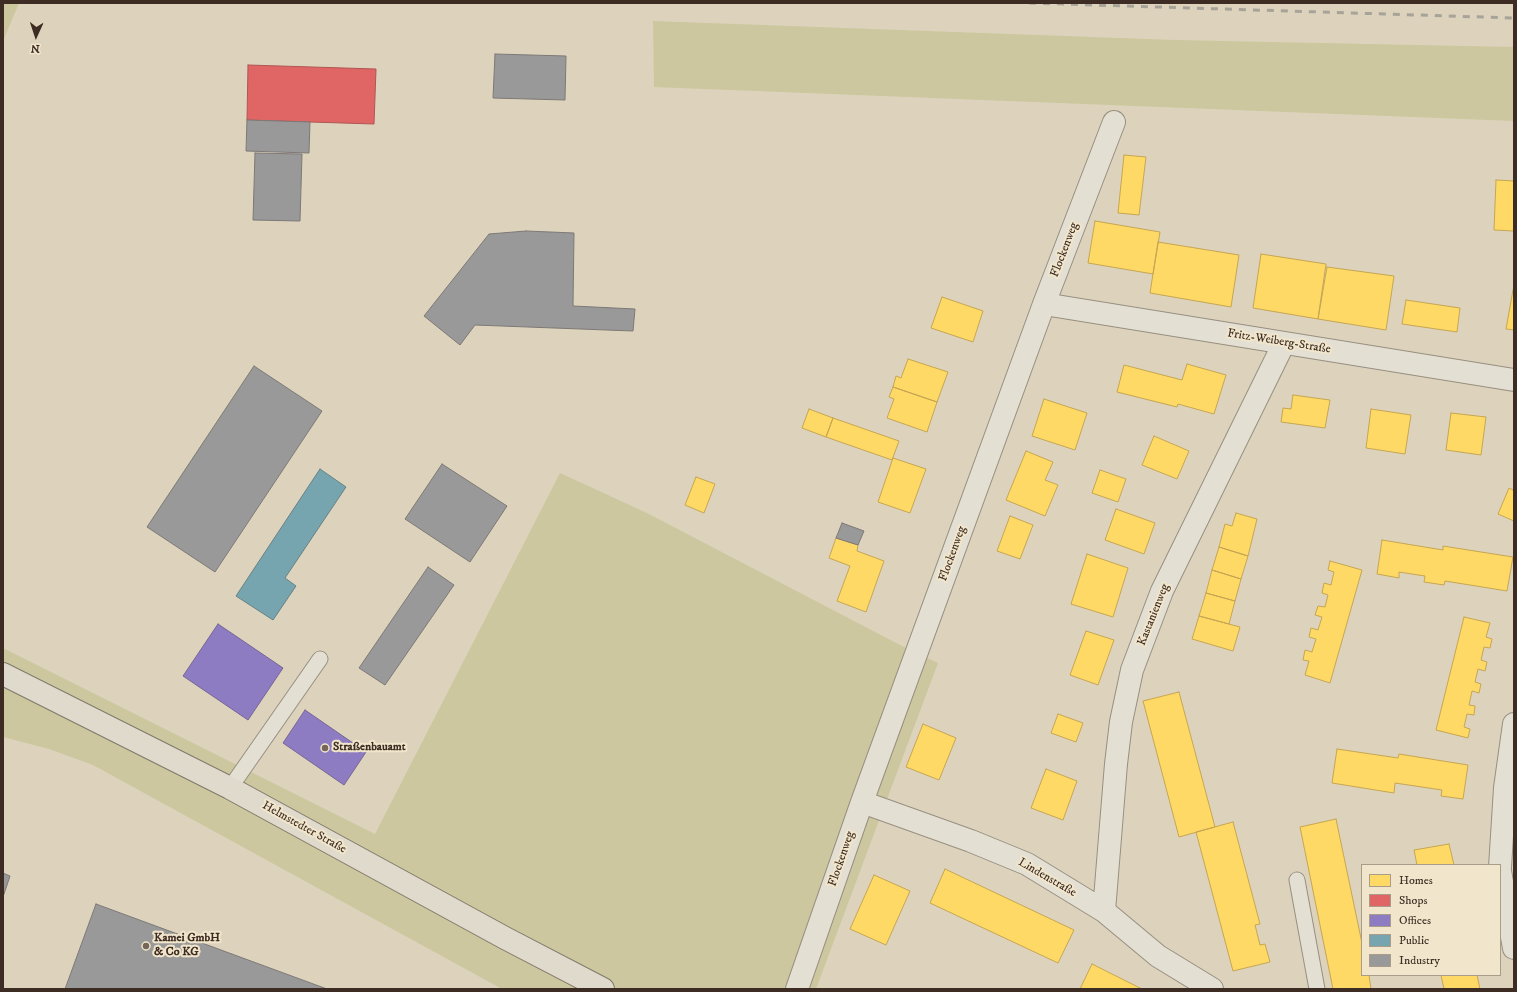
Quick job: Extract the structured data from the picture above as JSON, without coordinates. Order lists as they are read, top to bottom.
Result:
{
  "streets": {
    "main road": ["Helmstedter Straße"],
    "street": [
      "Flockenweg",
      "Fritz-Weiberg-Straße",
      "Kastanienweg",
      "Lindenstraße"
    ]
  },
  "crossings": [
    ["Flockenweg", "Fritz-Weiberg-Straße"],
    ["Flockenweg", "Lindenstraße"],
    ["Fritz-Weiberg-Straße", "Kastanienweg"],
    ["Kastanienweg", "Lindenstraße"]
  ],
  "places": ["Straßenbauamt", "Kamei GmbH & Co KG"],
  "legend": [
    "Homes",
    "Shops",
    "Offices",
    "Public",
    "Industry"
  ],
  "north": "bottom"
}
